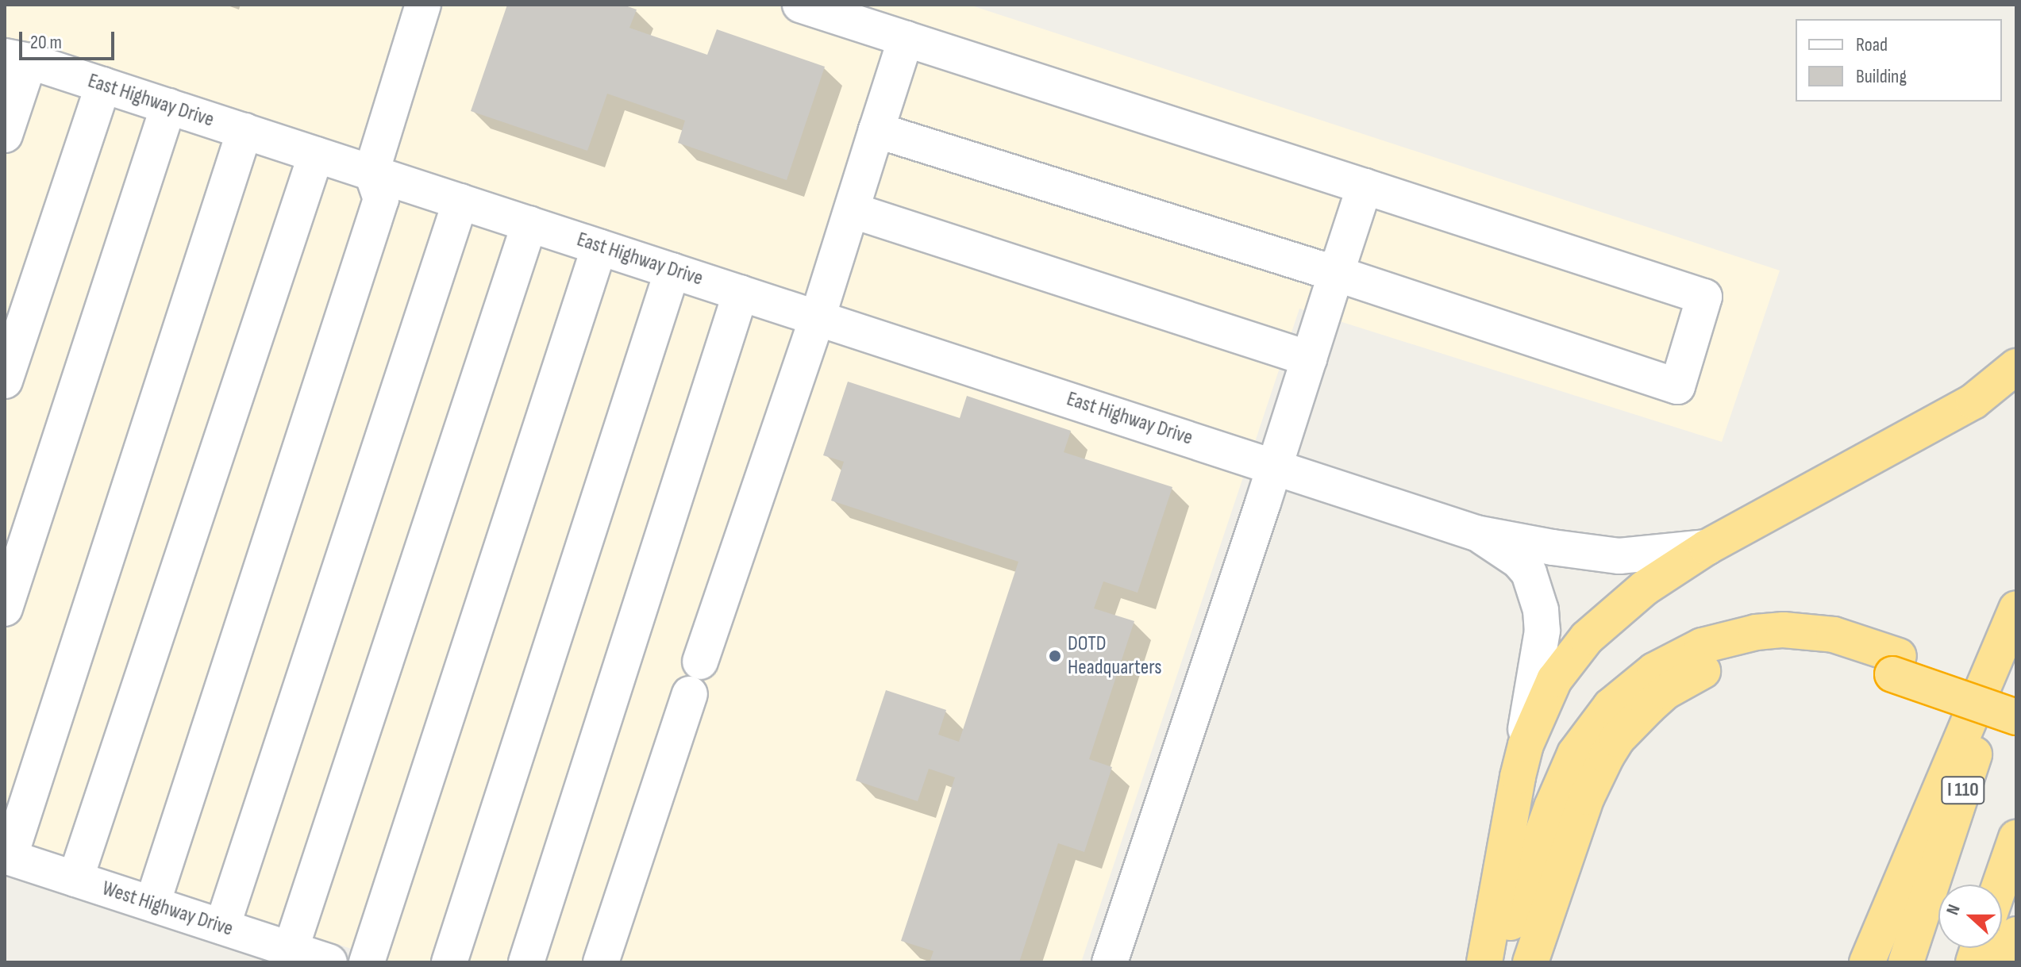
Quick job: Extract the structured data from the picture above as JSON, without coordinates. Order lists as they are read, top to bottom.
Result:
{
  "streets": {
    "highway": ["I 110"],
    "street": ["East Highway Drive", "West Highway Drive"]
  },
  "places": ["DOTD Headquarters"],
  "legend": ["Road", "Building"],
  "scale_bar": "20 m",
  "north": "left"
}
